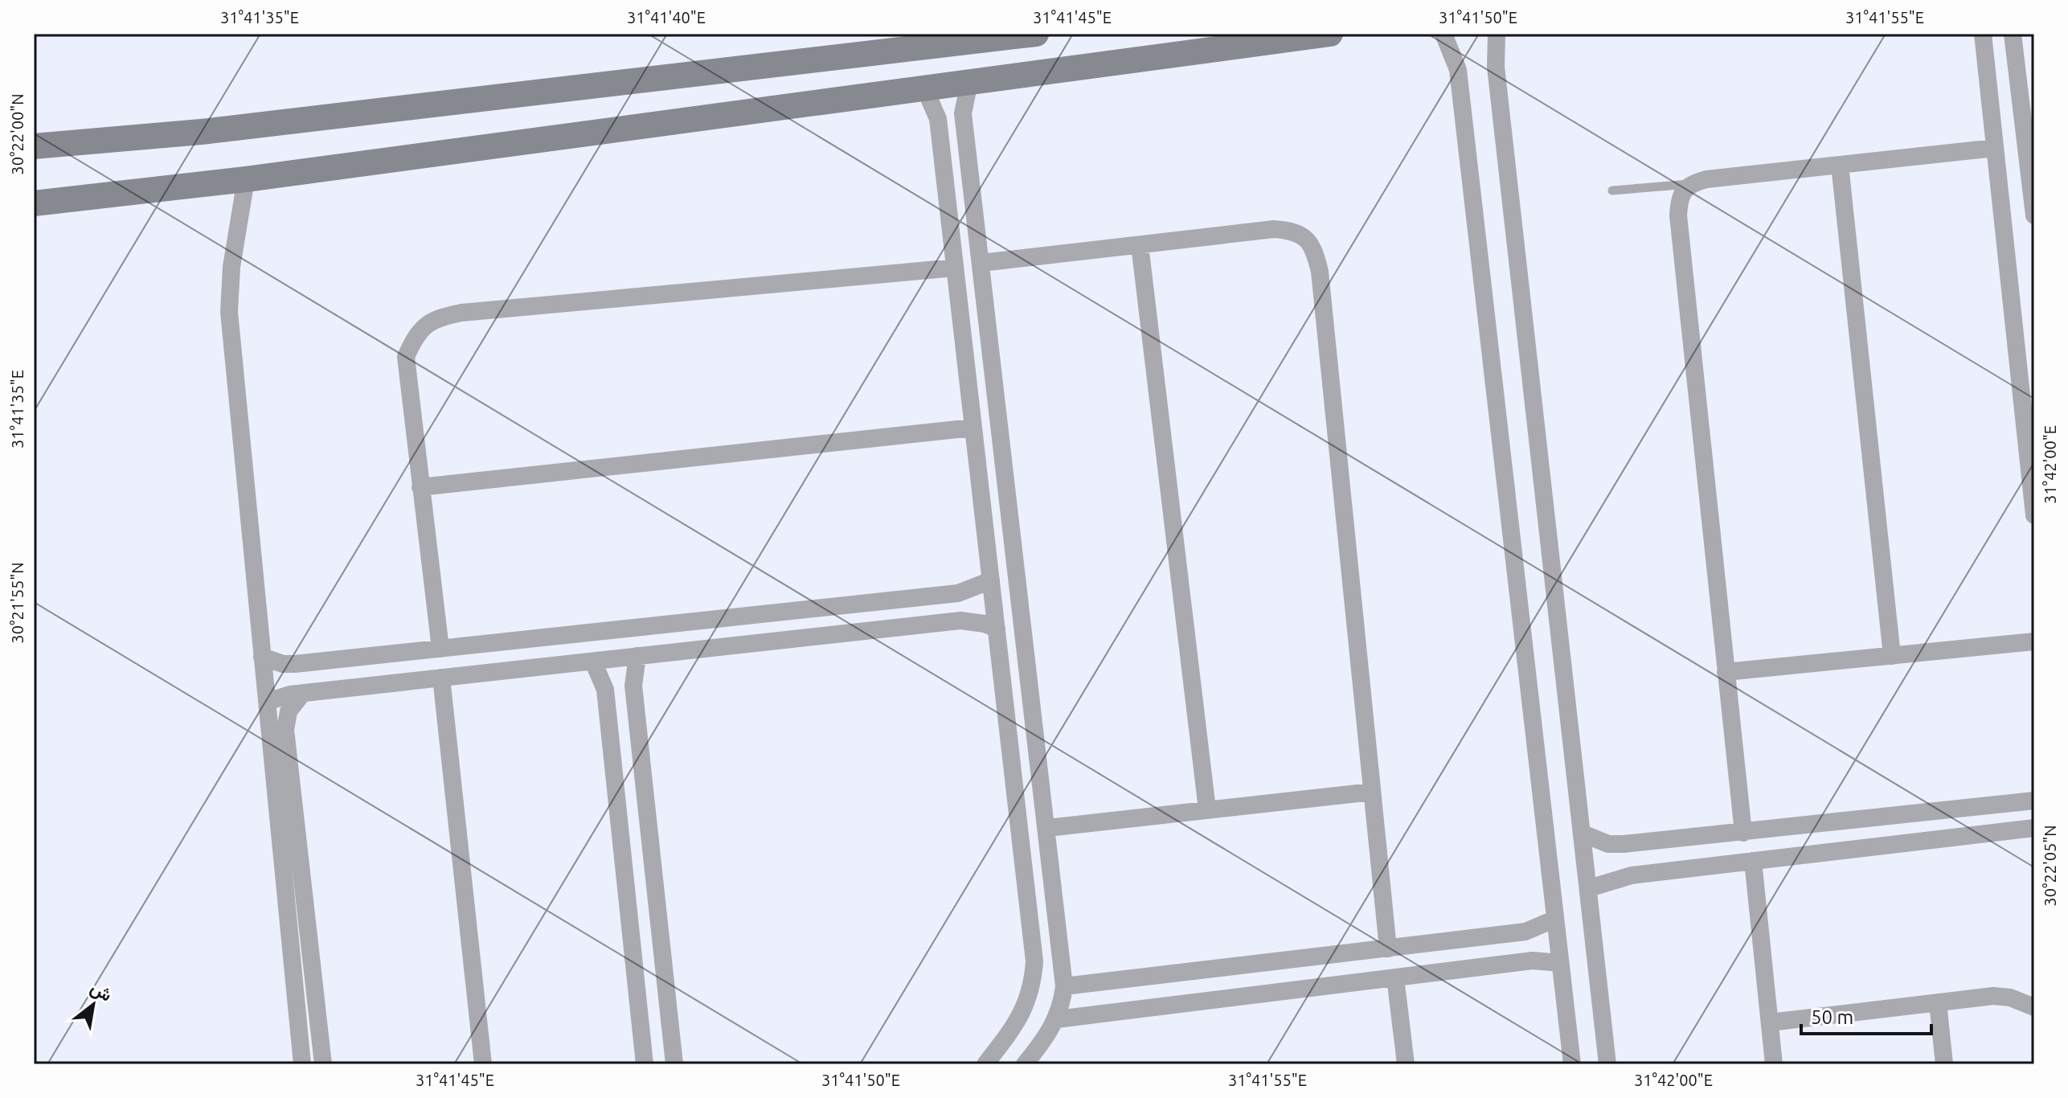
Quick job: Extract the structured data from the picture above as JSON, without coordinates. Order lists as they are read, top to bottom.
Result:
{
  "scale_bar": "50 m",
  "north": "top right",
  "coordinates": [
    "31°41'35\"E",
    "31°41'40\"E",
    "31°41'45\"E",
    "31°41'50\"E",
    "31°41'55\"E",
    "30°22'00\"N",
    "31°42'00\"E",
    "30°21'55\"N",
    "30°22'05\"N"
  ]
}
